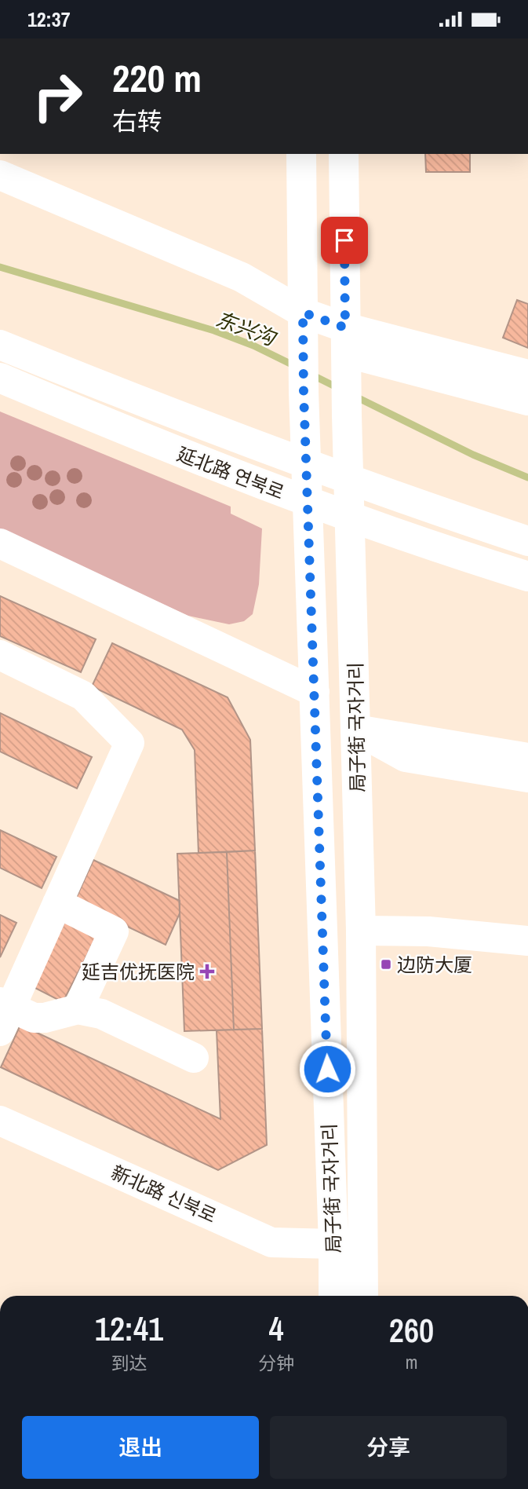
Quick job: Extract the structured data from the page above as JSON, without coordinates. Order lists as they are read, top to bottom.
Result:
{
  "streets": {
    "main road": ["延北路 연북로", "局子街 국자거리", "新北路 신북로"]
  },
  "crossings": [
    ["局子街 국자거리", "新北路 신북로"]
  ],
  "water": ["东兴沟"],
  "places": {
    "transit": ["边防大厦"],
    "health": ["延吉优抚医院"]
  },
  "page": {
    "status": "12:37",
    "turn": ["220 m", "右转"],
    "eta": [
      "12:41",
      "到达",
      "4",
      "分钟",
      "260",
      "m"
    ],
    "buttons": ["退出", "分享"]
  }
}
